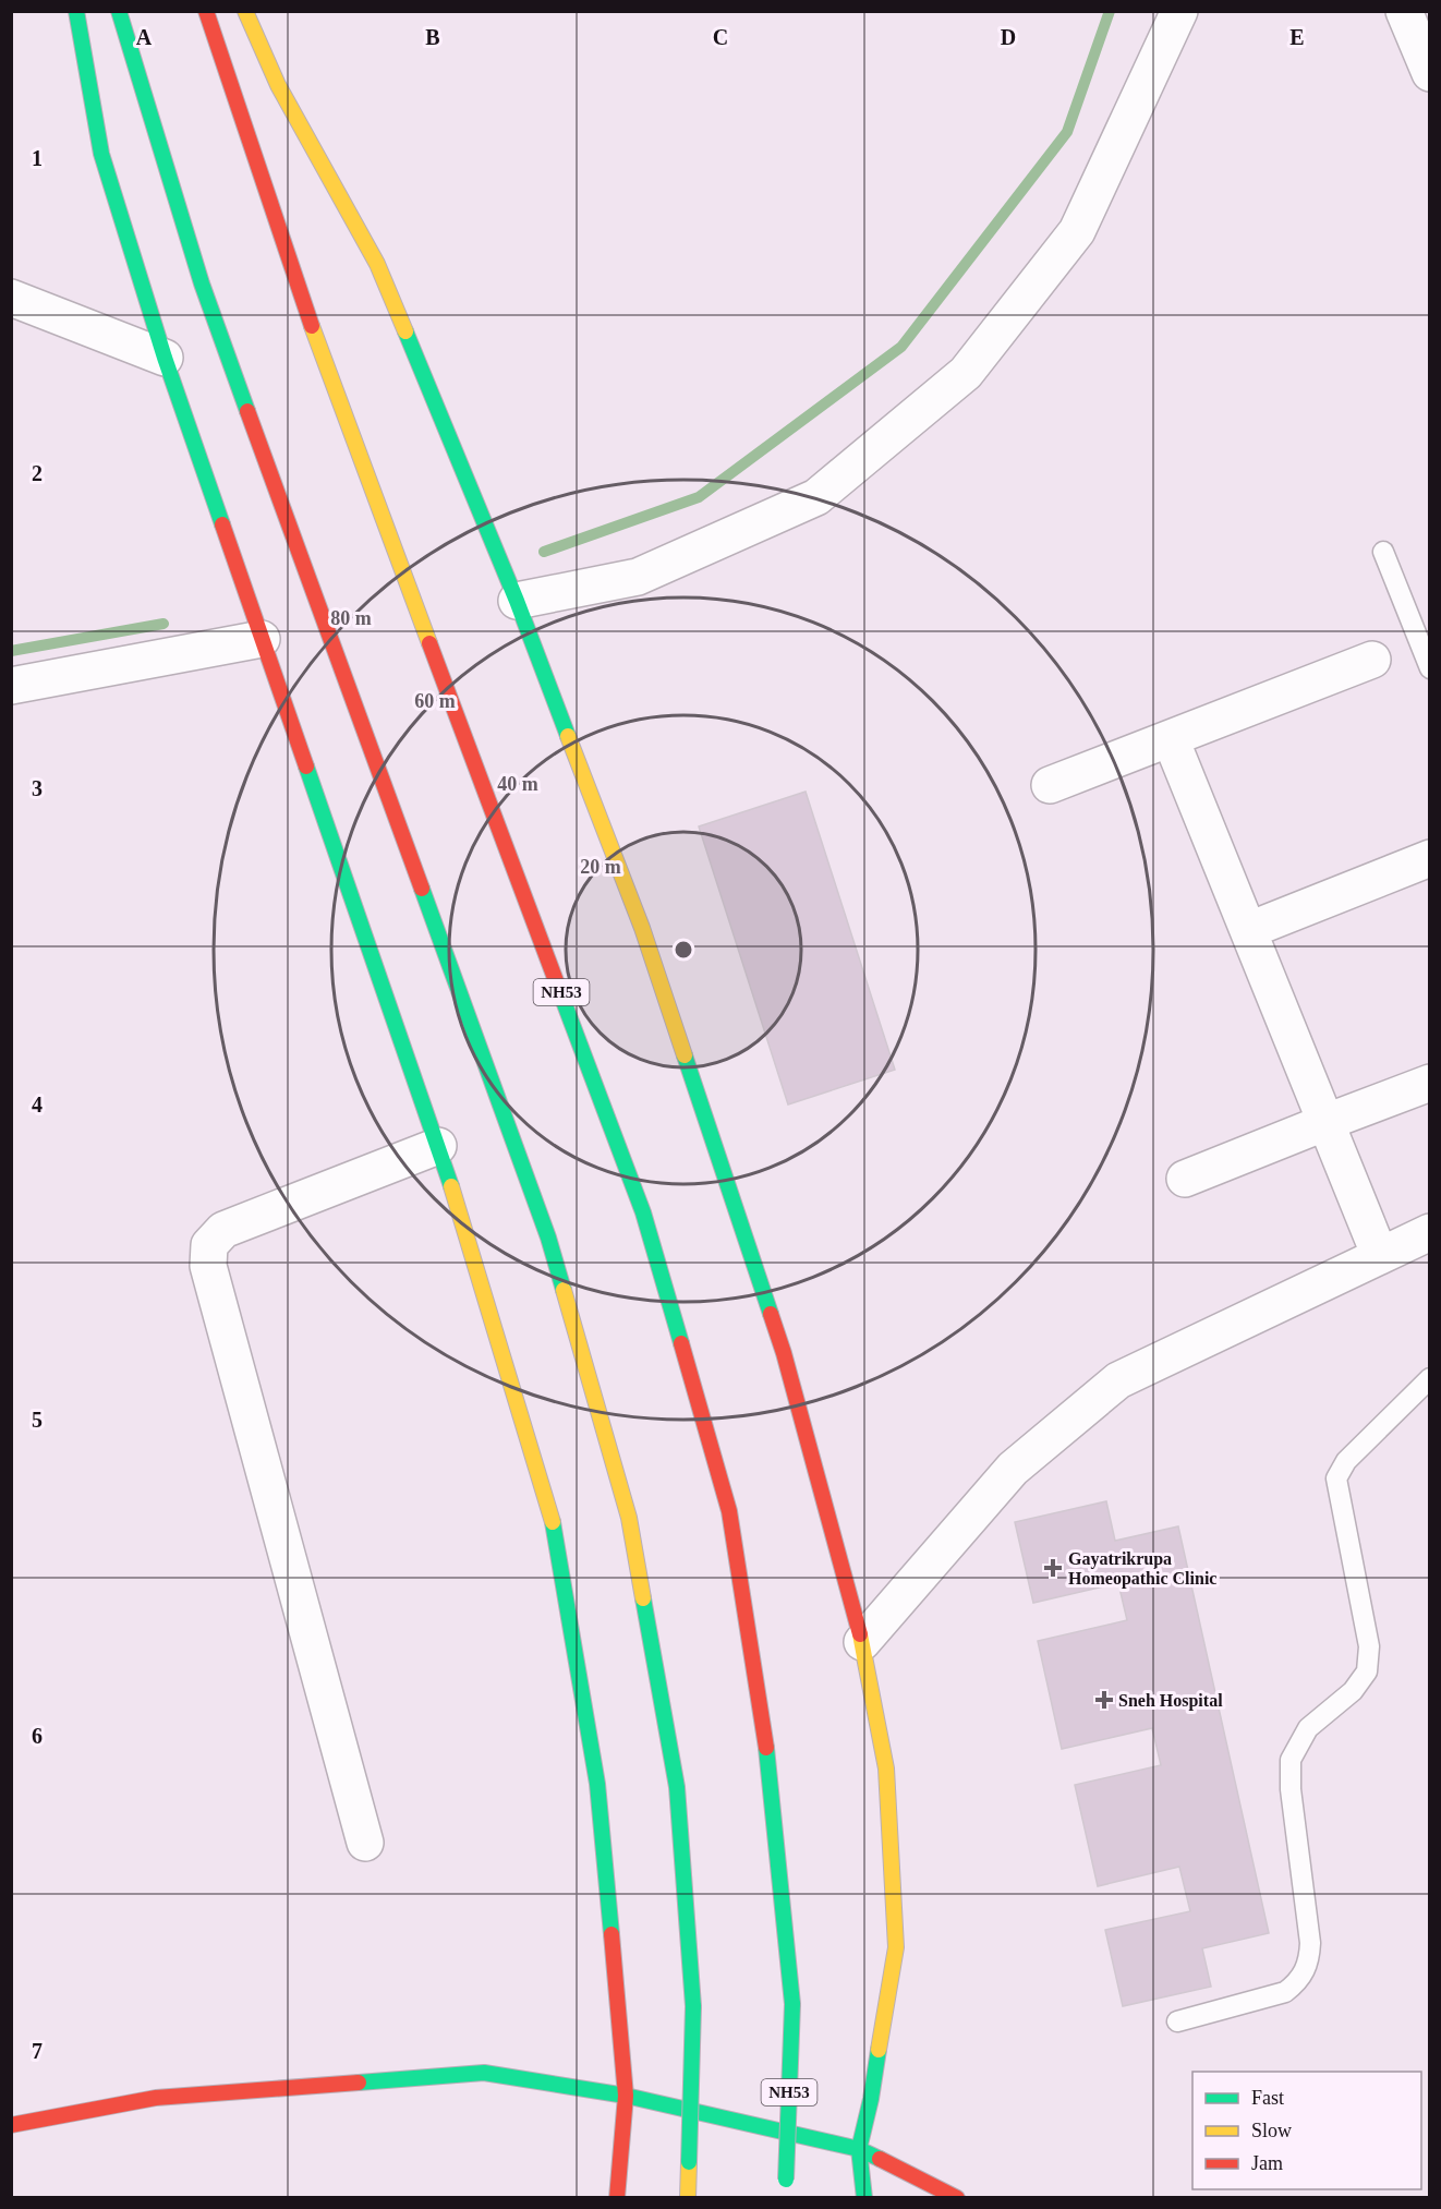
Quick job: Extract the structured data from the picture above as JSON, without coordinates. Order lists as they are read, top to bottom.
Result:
{
  "streets": {
    "main road": ["NH53"]
  },
  "places": {
    "health": ["Gayatrikrupa Homeopathic Clinic", "Sneh Hospital"]
  },
  "legend": ["Fast", "Slow", "Jam"],
  "grid": {
    "columns": [
      "A",
      "B",
      "C",
      "D",
      "E"
    ],
    "rows": [
      "1",
      "2",
      "3",
      "4",
      "5",
      "6",
      "7"
    ]
  },
  "rings": [
    "80 m",
    "60 m",
    "40 m",
    "20 m"
  ]
}
